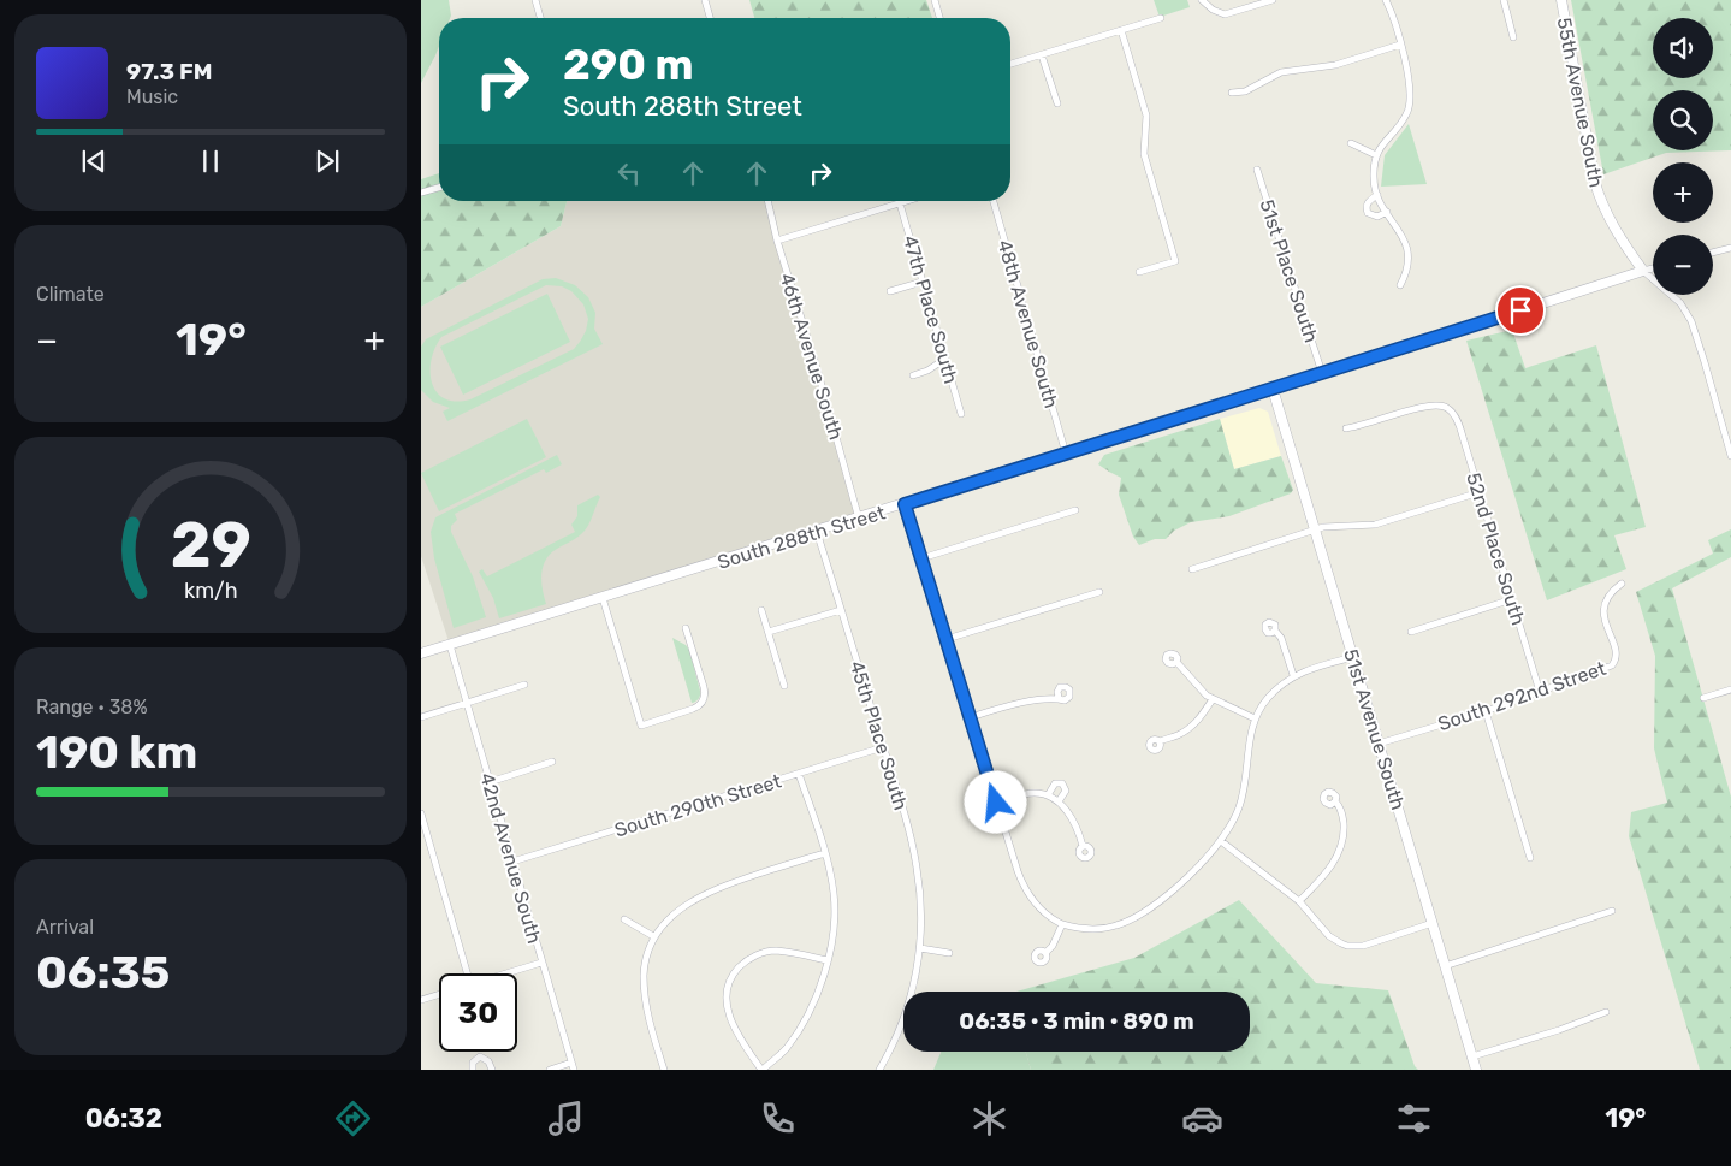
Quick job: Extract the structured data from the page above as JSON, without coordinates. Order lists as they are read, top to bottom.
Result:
{
  "streets": {
    "main road": ["55th Avenue South", "South 288th Street", "51st Avenue South"],
    "street": [
      "51st Place South",
      "47th Place South",
      "48th Avenue South",
      "46th Avenue South",
      "52nd Place South",
      "South 292nd Street",
      "45th Place South",
      "South 290th Street",
      "42nd Avenue South"
    ]
  },
  "crossings": [
    ["55th Avenue South", "South 288th Street"],
    ["51st Place South", "South 288th Street"],
    ["48th Avenue South", "South 288th Street"],
    ["46th Avenue South", "South 288th Street"],
    ["South 288th Street", "51st Avenue South"],
    ["South 288th Street", "45th Place South"],
    ["South 288th Street", "42nd Avenue South"],
    ["52nd Place South", "South 292nd Street"],
    ["South 292nd Street", "51st Avenue South"],
    ["45th Place South", "South 290th Street"],
    ["South 290th Street", "42nd Avenue South"]
  ],
  "page": {
    "map_buttons": ["+", "−"],
    "turn": ["290 m", "South 288th Street"],
    "song": ["97.3 FM", "Music"],
    "tile": [
      "Climate",
      ["Range · 38%", "190 km"],
      ["Arrival", "06:35"]
    ],
    "heat": ["−", "19°", "+"],
    "limit": "30",
    "trip": "06:35 · 3 min · 890 m",
    "tabs": ["06:32", "19°"],
    "gauge": ["29", "km/h"]
  }
}
